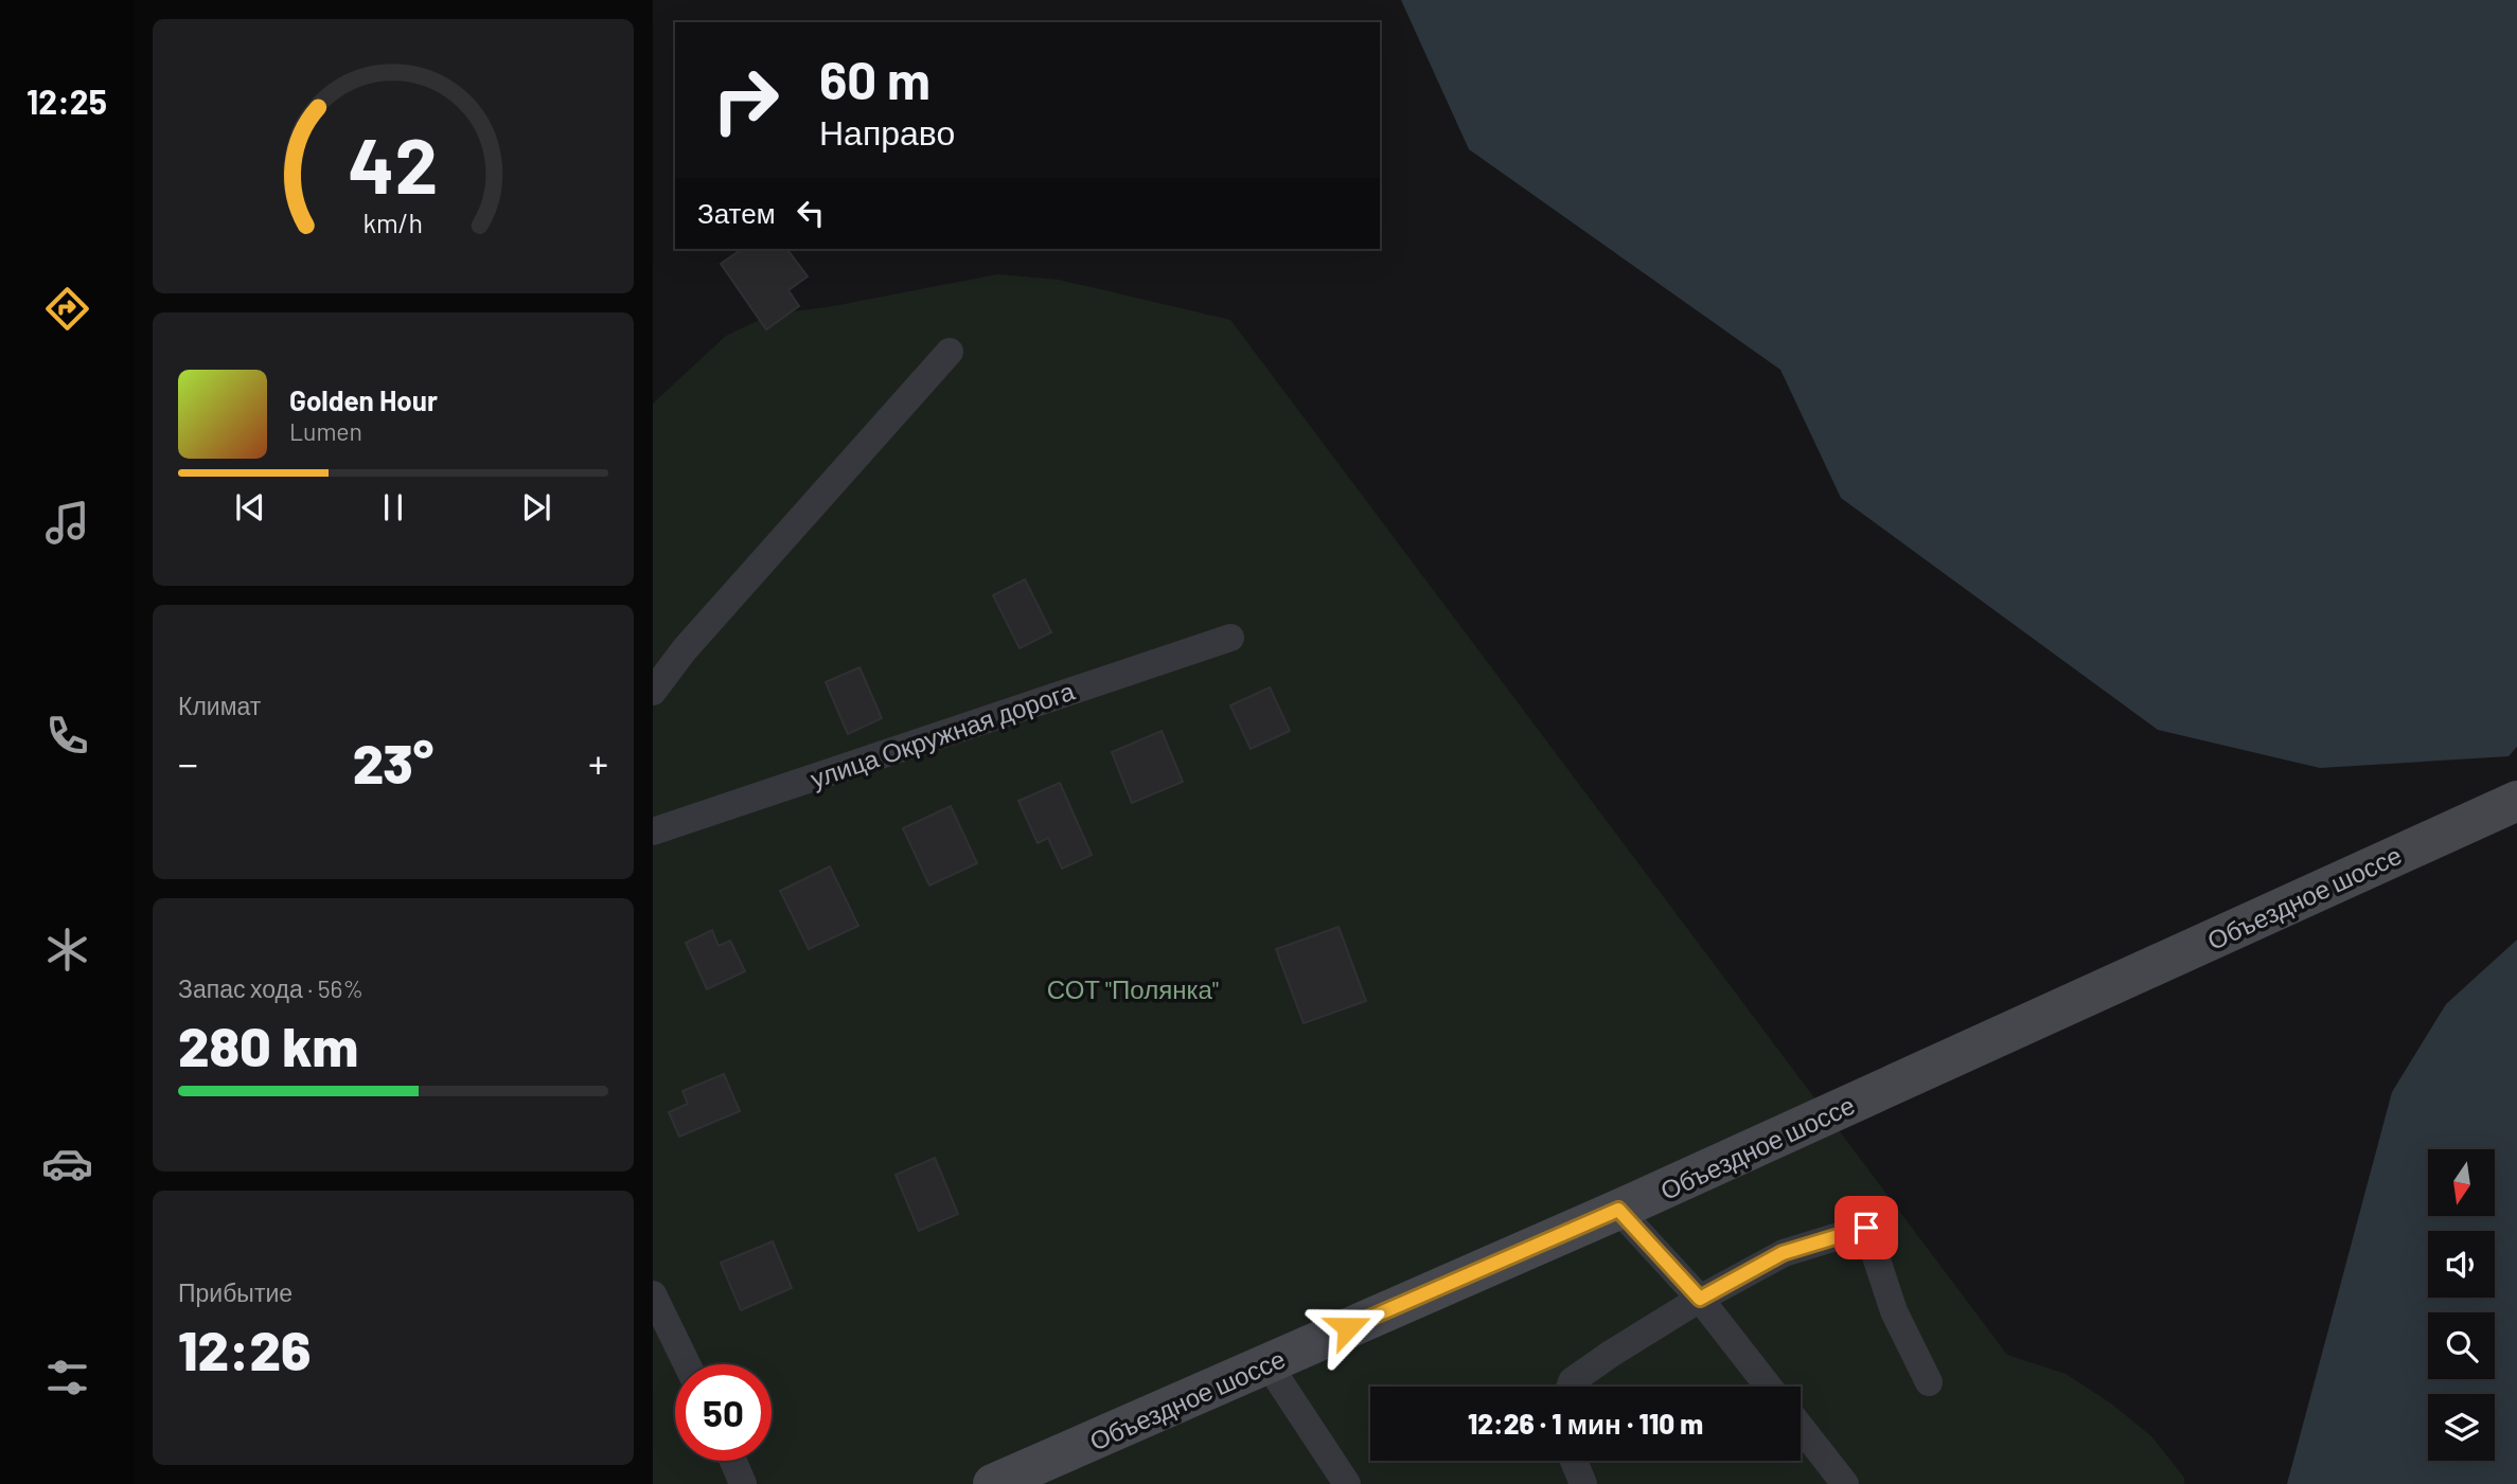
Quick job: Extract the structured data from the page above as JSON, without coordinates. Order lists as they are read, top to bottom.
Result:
{
  "streets": {
    "main road": ["Объездное шоссе"],
    "street": ["улица Окружная дорога"]
  },
  "parks": ["СОТ \"Полянка\""],
  "north": "bottom",
  "page": {
    "tabs": "12:25",
    "turn": ["60 m", "Направо"],
    "then": "Затем",
    "song": ["Golden Hour", "Lumen"],
    "tile": [
      "Климат",
      ["Запас хода · 56%", "280 km"],
      ["Прибытие", "12:26"]
    ],
    "heat": ["−", "23°", "+"],
    "limit": "50",
    "trip": "12:26 · 1 мин · 110 m",
    "gauge": ["42", "km/h"]
  }
}
